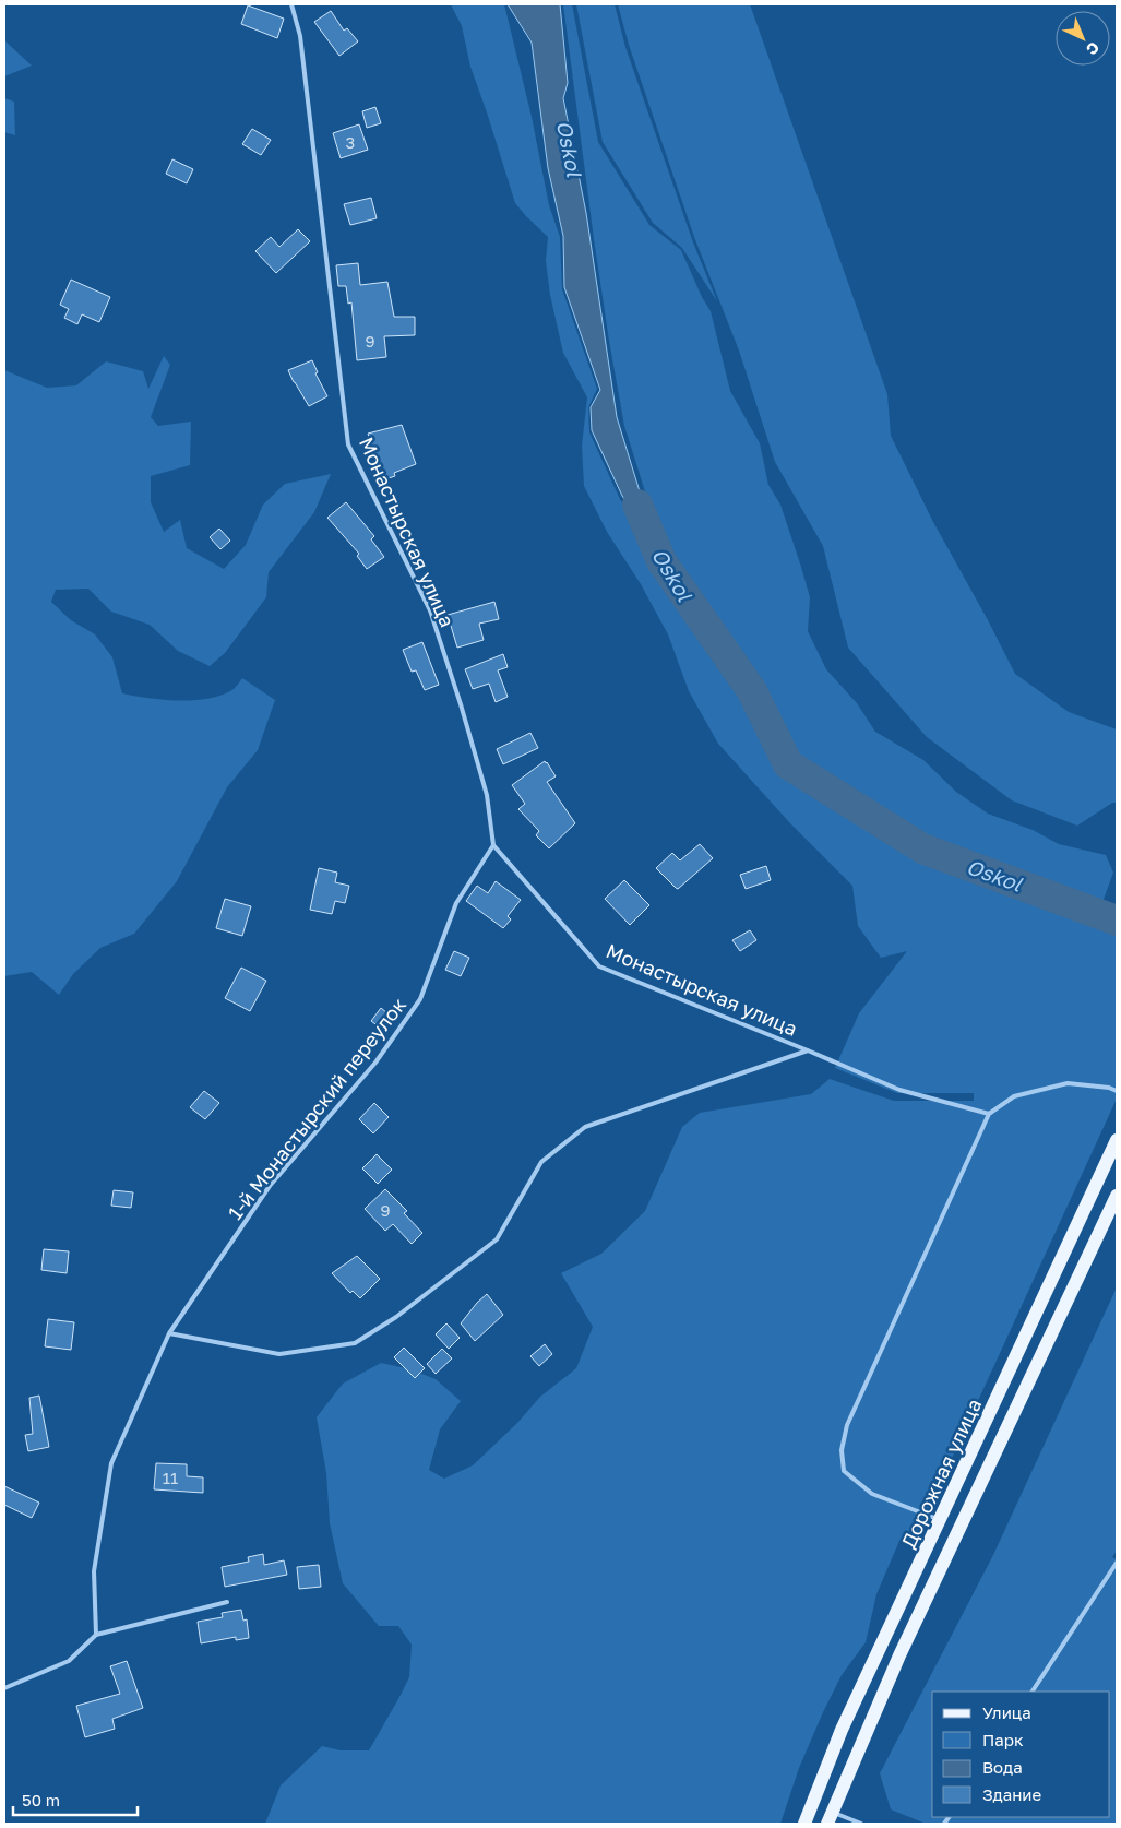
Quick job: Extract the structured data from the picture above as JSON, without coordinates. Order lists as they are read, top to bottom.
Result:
{
  "streets": {
    "main road": ["Дорожная улица"],
    "lane": ["Монастырская улица", "1-й Монастырский переулок"]
  },
  "crossings": [
    ["Монастырская улица", "1-й Монастырский переулок"]
  ],
  "water": ["Oskol"],
  "house_numbers": [
    "3",
    "9",
    "9",
    "11"
  ],
  "legend": [
    "Улица",
    "Парк",
    "Вода",
    "Здание"
  ],
  "scale_bar": "50 m",
  "north": "bottom right"
}
